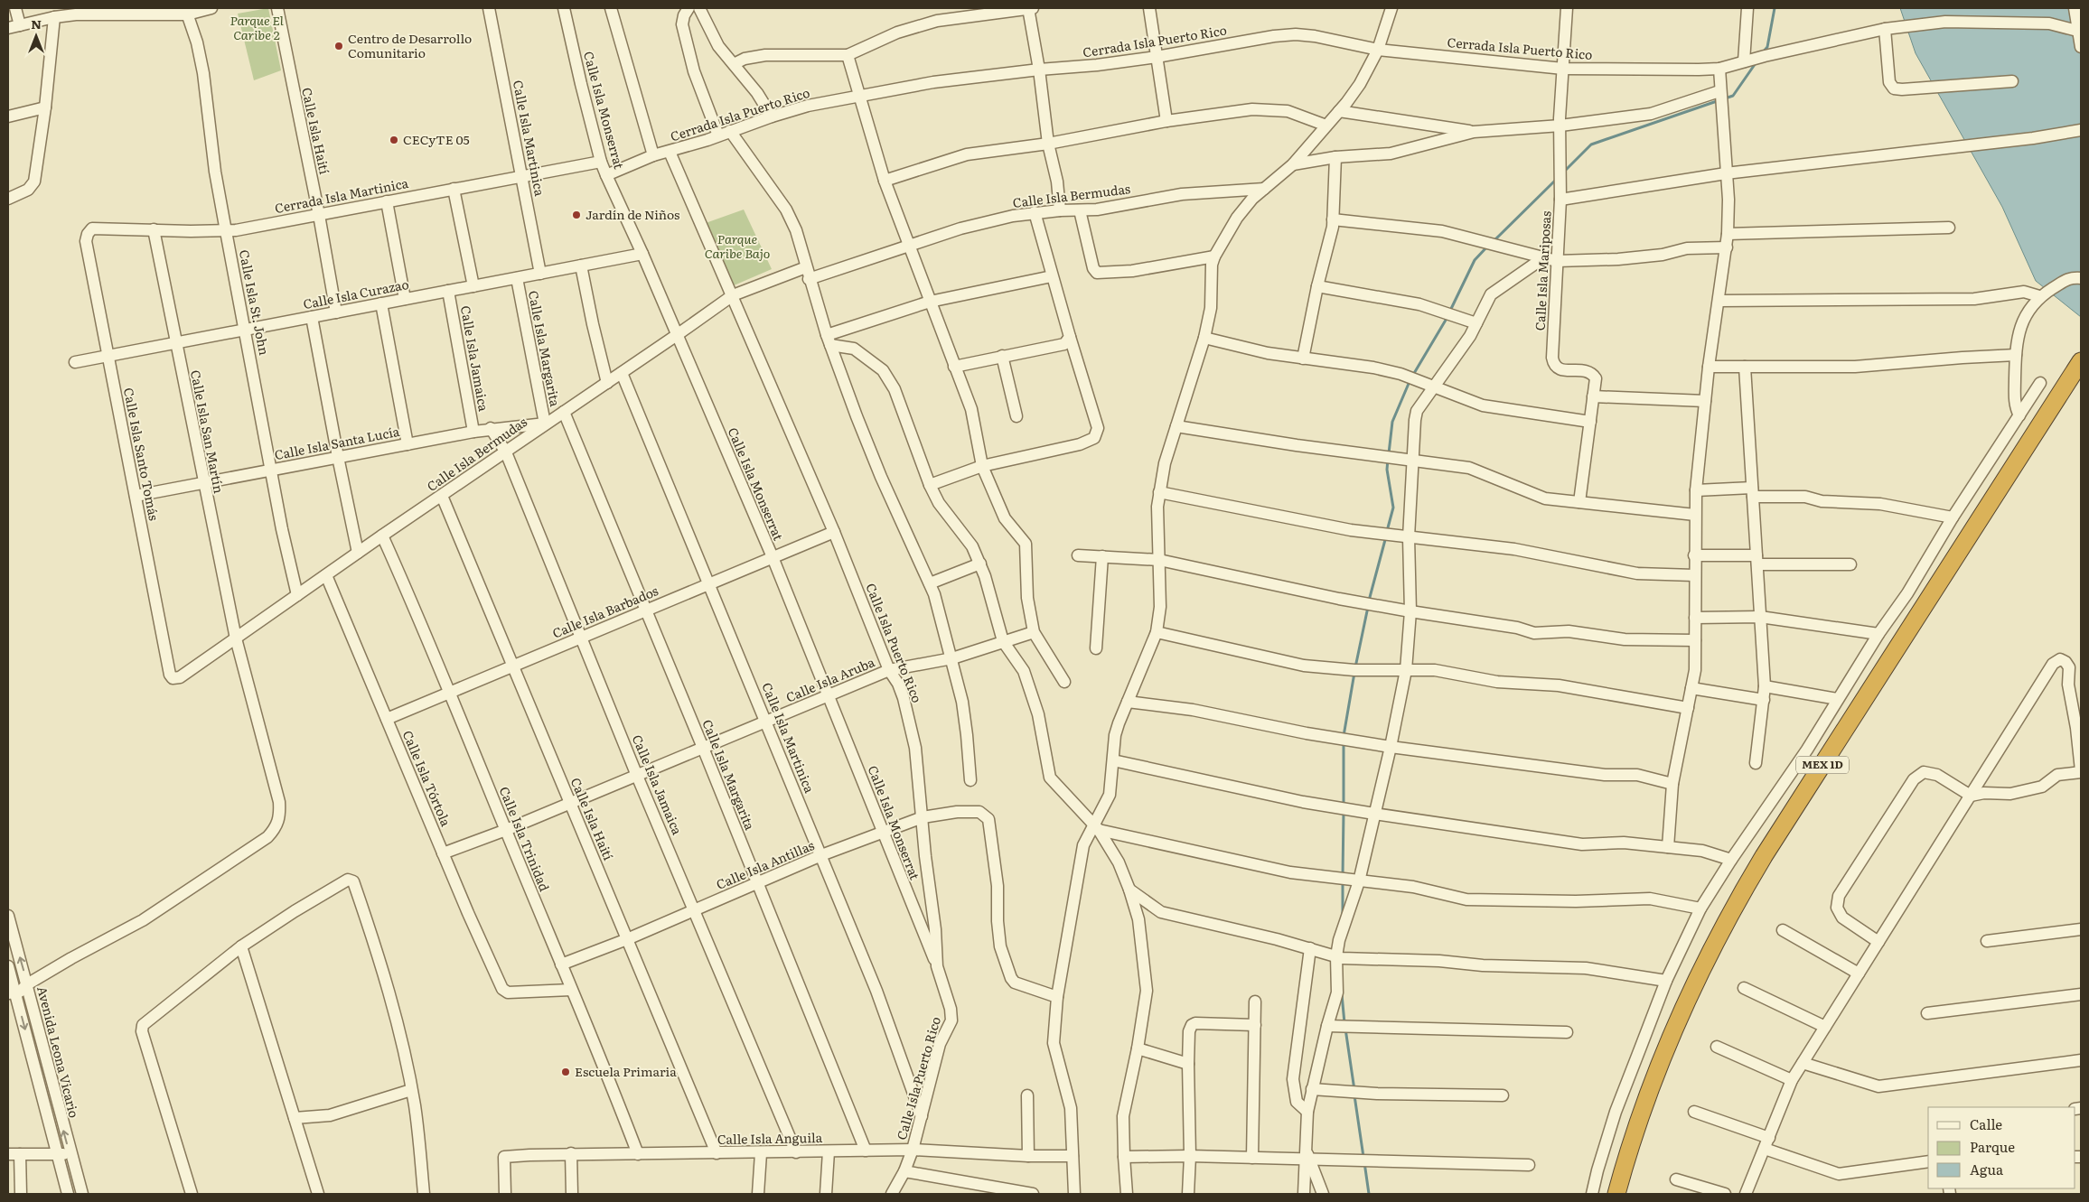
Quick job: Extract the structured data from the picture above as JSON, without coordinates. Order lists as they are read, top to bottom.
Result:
{
  "streets": {
    "highway": ["MEX 1D"],
    "street": [
      "Cerrada Isla Puerto Rico",
      "Calle Isla Monserrat",
      "Calle Isla Haití",
      "Calle Isla Martinica",
      "Cerrada Isla Martinica",
      "Calle Isla Bermudas",
      "Calle Isla Mariposas",
      "Calle Isla Curazao",
      "Calle Isla St. John",
      "Calle Isla Margarita",
      "Calle Isla Jamaica",
      "Calle Isla San Martín",
      "Calle Isla Santa Lucía",
      "Calle Isla Santo Tomás",
      "Calle Isla Barbados",
      "Calle Isla Puerto Rico",
      "Calle Isla Aruba",
      "Calle Isla Tórtola",
      "Calle Isla Trinidad",
      "Calle Isla Antillas",
      "Avenida Leona Vicario",
      "Calle Isla Anguila"
    ]
  },
  "crossings": [
    ["Cerrada Isla Puerto Rico", "Calle Isla Monserrat"],
    ["Cerrada Isla Puerto Rico", "Calle Isla Mariposas"],
    ["Cerrada Isla Puerto Rico", "Calle Isla Puerto Rico"],
    ["Calle Isla Monserrat", "Cerrada Isla Martinica"],
    ["Calle Isla Monserrat", "Calle Isla Bermudas"],
    ["Calle Isla Monserrat", "Calle Isla Curazao"],
    ["Calle Isla Monserrat", "Calle Isla Barbados"],
    ["Calle Isla Monserrat", "Calle Isla Puerto Rico"],
    ["Calle Isla Monserrat", "Calle Isla Aruba"],
    ["Calle Isla Monserrat", "Calle Isla Antillas"],
    ["Calle Isla Haití", "Cerrada Isla Martinica"],
    ["Calle Isla Haití", "Calle Isla Bermudas"],
    ["Calle Isla Haití", "Calle Isla Curazao"],
    ["Calle Isla Haití", "Calle Isla Barbados"],
    ["Calle Isla Haití", "Calle Isla Aruba"],
    ["Calle Isla Haití", "Calle Isla Antillas"],
    ["Calle Isla Haití", "Calle Isla Anguila"],
    ["Calle Isla Martinica", "Cerrada Isla Martinica"],
    ["Calle Isla Martinica", "Calle Isla Bermudas"],
    ["Calle Isla Martinica", "Calle Isla Curazao"],
    ["Calle Isla Martinica", "Calle Isla Barbados"],
    ["Calle Isla Martinica", "Calle Isla Puerto Rico"],
    ["Calle Isla Martinica", "Calle Isla Aruba"],
    ["Calle Isla Martinica", "Calle Isla Antillas"],
    ["Cerrada Isla Martinica", "Calle Isla St. John"],
    ["Cerrada Isla Martinica", "Calle Isla San Martín"],
    ["Cerrada Isla Martinica", "Calle Isla Santo Tomás"],
    ["Calle Isla Bermudas", "Calle Isla St. John"],
    ["Calle Isla Bermudas", "Calle Isla Margarita"],
    ["Calle Isla Bermudas", "Calle Isla Jamaica"],
    ["Calle Isla Bermudas", "Calle Isla San Martín"],
    ["Calle Isla Bermudas", "Calle Isla Santa Lucía"],
    ["Calle Isla Bermudas", "Calle Isla Santo Tomás"],
    ["Calle Isla Bermudas", "Calle Isla Puerto Rico"],
    ["Calle Isla Bermudas", "Calle Isla Tórtola"],
    ["Calle Isla Bermudas", "Calle Isla Trinidad"],
    ["Calle Isla Curazao", "Calle Isla St. John"],
    ["Calle Isla Curazao", "Calle Isla Margarita"],
    ["Calle Isla Curazao", "Calle Isla Jamaica"],
    ["Calle Isla Curazao", "Calle Isla San Martín"],
    ["Calle Isla Curazao", "Calle Isla Santo Tomás"],
    ["Calle Isla St. John", "Calle Isla Santa Lucía"],
    ["Calle Isla Margarita", "Calle Isla Santa Lucía"],
    ["Calle Isla Margarita", "Calle Isla Barbados"],
    ["Calle Isla Margarita", "Calle Isla Aruba"],
    ["Calle Isla Margarita", "Calle Isla Antillas"],
    ["Calle Isla Margarita", "Calle Isla Anguila"],
    ["Calle Isla Jamaica", "Calle Isla Santa Lucía"],
    ["Calle Isla Jamaica", "Calle Isla Barbados"],
    ["Calle Isla Jamaica", "Calle Isla Aruba"],
    ["Calle Isla Jamaica", "Calle Isla Antillas"],
    ["Calle Isla Jamaica", "Calle Isla Anguila"],
    ["Calle Isla San Martín", "Calle Isla Santa Lucía"],
    ["Calle Isla San Martín", "Avenida Leona Vicario"],
    ["Calle Isla Santa Lucía", "Calle Isla Santo Tomás"],
    ["Calle Isla Barbados", "Calle Isla Puerto Rico"],
    ["Calle Isla Barbados", "Calle Isla Tórtola"],
    ["Calle Isla Barbados", "Calle Isla Trinidad"],
    ["Calle Isla Puerto Rico", "Calle Isla Aruba"],
    ["Calle Isla Puerto Rico", "Calle Isla Antillas"],
    ["Calle Isla Puerto Rico", "Calle Isla Anguila"],
    ["Calle Isla Aruba", "Calle Isla Tórtola"],
    ["Calle Isla Aruba", "Calle Isla Trinidad"],
    ["Calle Isla Tórtola", "Calle Isla Trinidad"],
    ["Calle Isla Trinidad", "Calle Isla Antillas"],
    ["Calle Isla Trinidad", "Calle Isla Anguila"]
  ],
  "parks": ["Parque El Caribe 2", "Parque Caribe Bajo"],
  "places": [
    "Centro de Desarrollo Comunitario",
    "CECyTE 05",
    "Jardín de Niños",
    "Escuela Primaria"
  ],
  "legend": ["Calle", "Parque", "Agua"],
  "north": "top"
}
